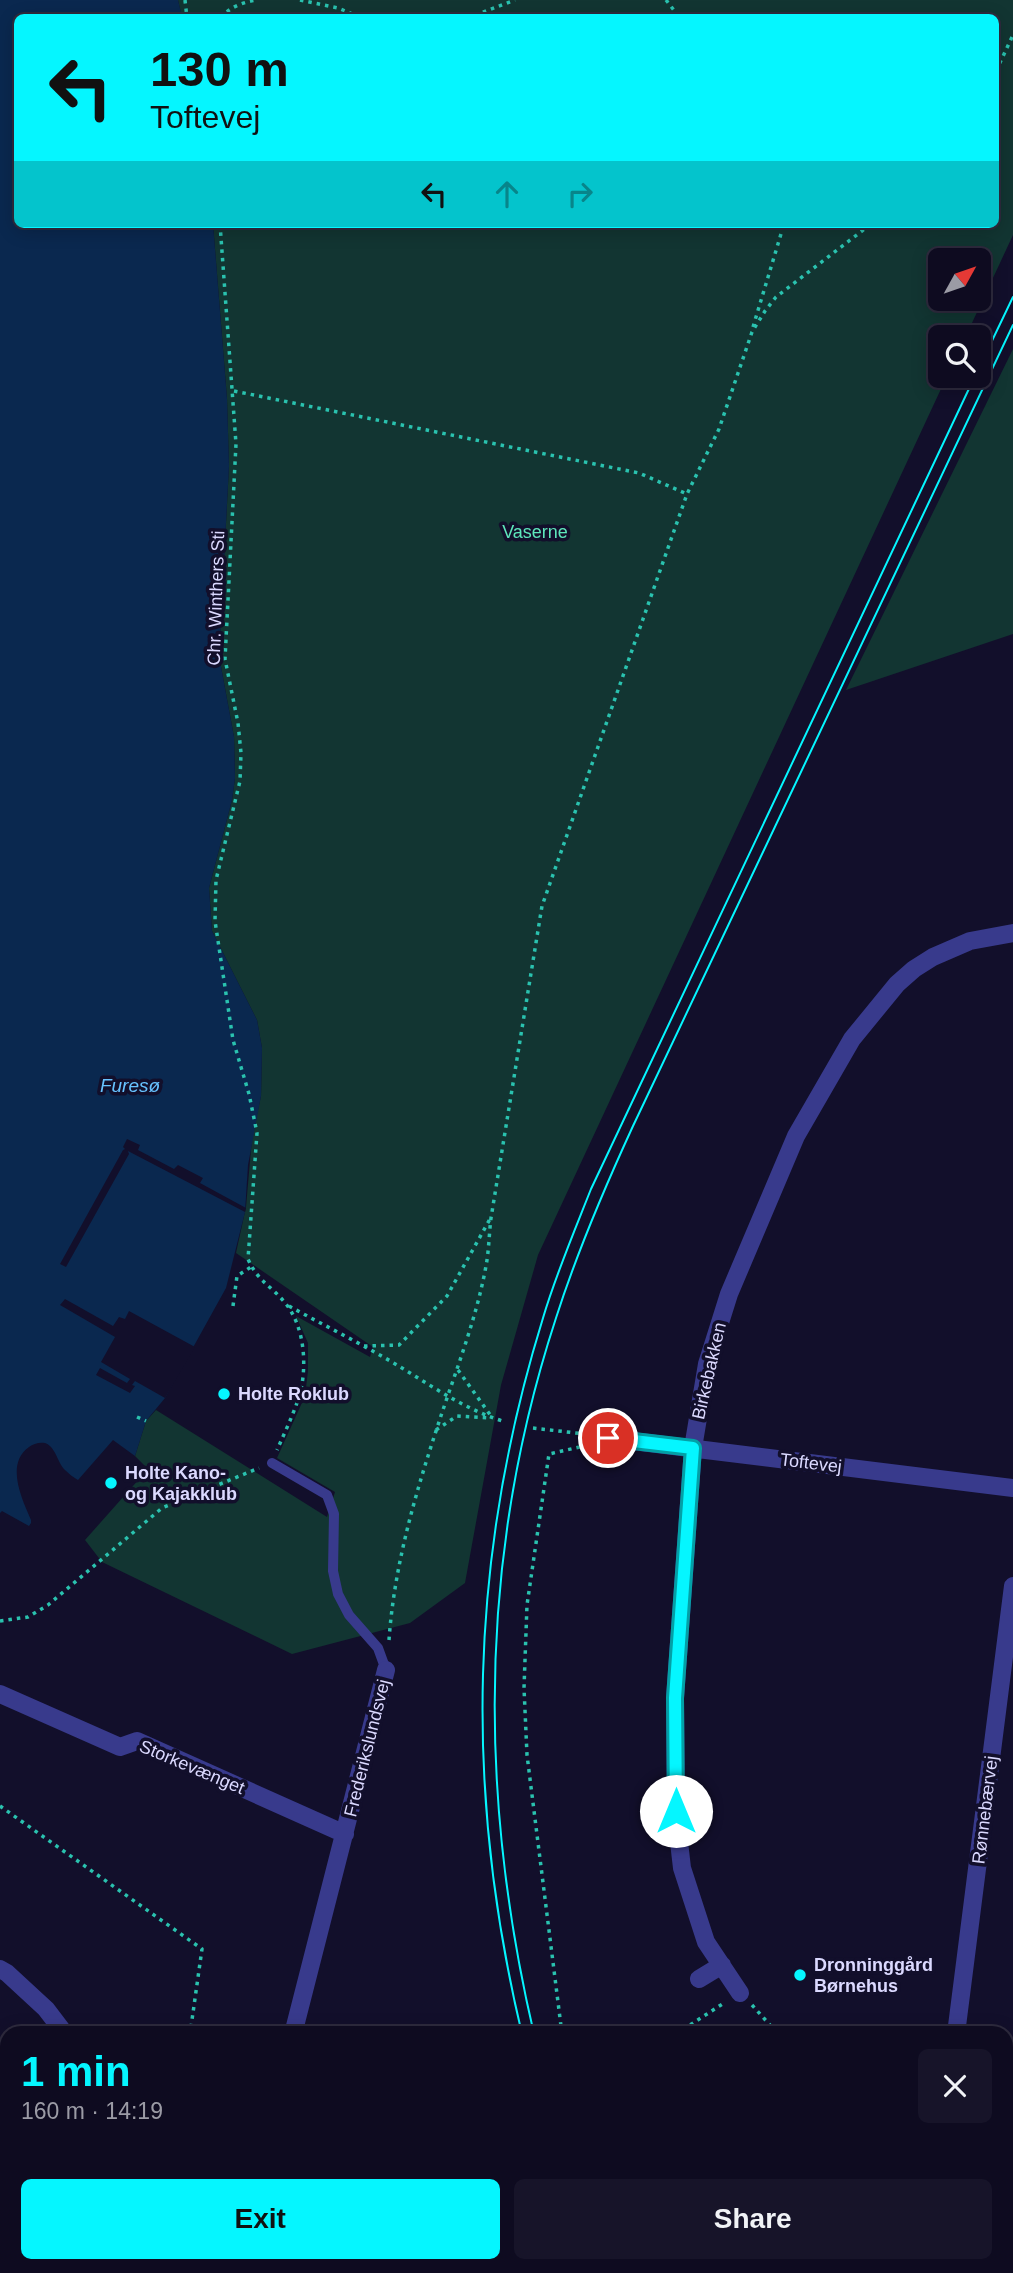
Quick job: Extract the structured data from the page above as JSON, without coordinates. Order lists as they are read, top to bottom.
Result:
{
  "streets": {
    "street": [
      "Birkebakken",
      "Toftevej",
      "Frederikslundsvej",
      "Storkevænget",
      "Rønnebærvej"
    ],
    "path": ["Chr. Winthers Sti"]
  },
  "crossings": [
    ["Birkebakken", "Toftevej"],
    ["Frederikslundsvej", "Storkevænget"]
  ],
  "water": ["Furesø"],
  "parks": ["Vaserne"],
  "places": ["Holte Roklub", "Holte Kano- og Kajakklub", "Dronninggård Børnehus"],
  "north": "top right",
  "page": {
    "turn": ["130 m", "Toftevej"],
    "heading": ["1 min", "160 m · 14:19"],
    "buttons": ["Exit", "Share"]
  }
}
